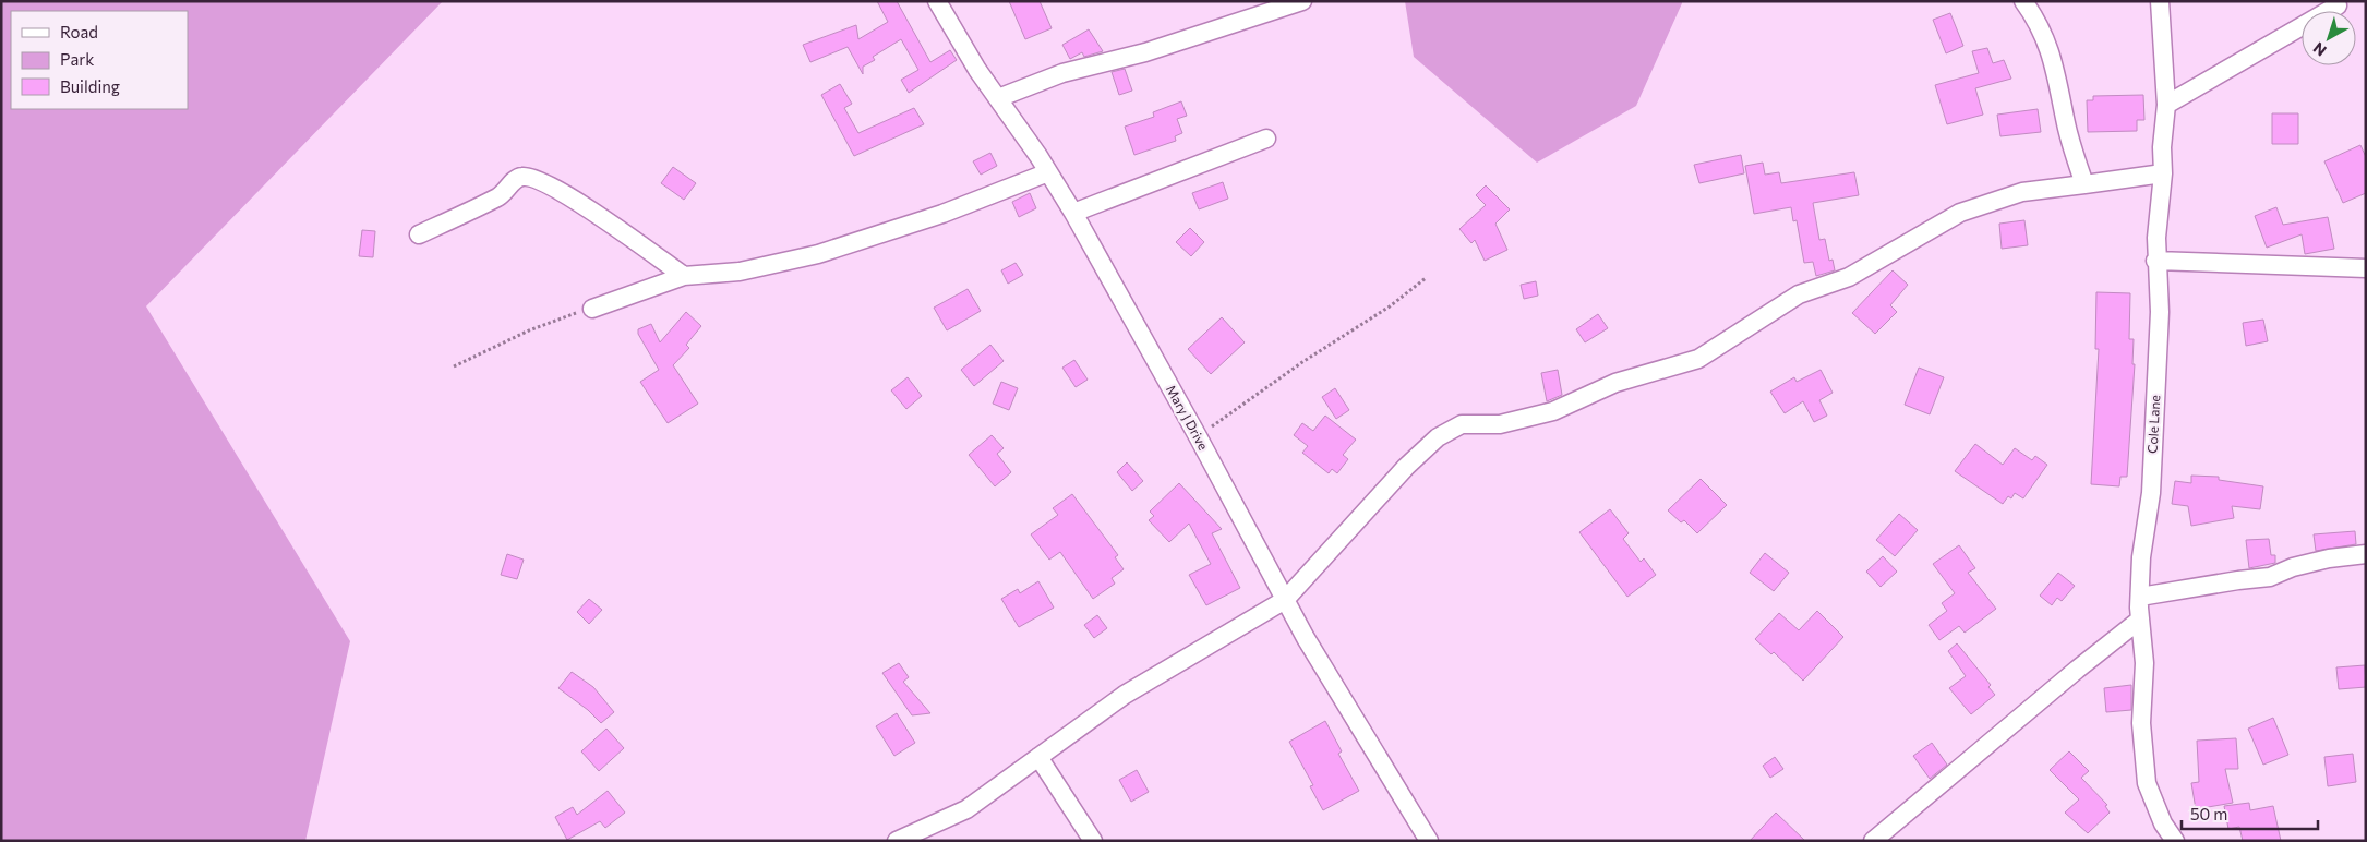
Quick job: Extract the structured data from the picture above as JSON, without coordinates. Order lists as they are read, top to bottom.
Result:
{
  "streets": {
    "street": ["Mary J Drive", "Cole Lane"]
  },
  "legend": ["Road", "Park", "Building"],
  "scale_bar": "50 m",
  "north": "bottom left"
}
